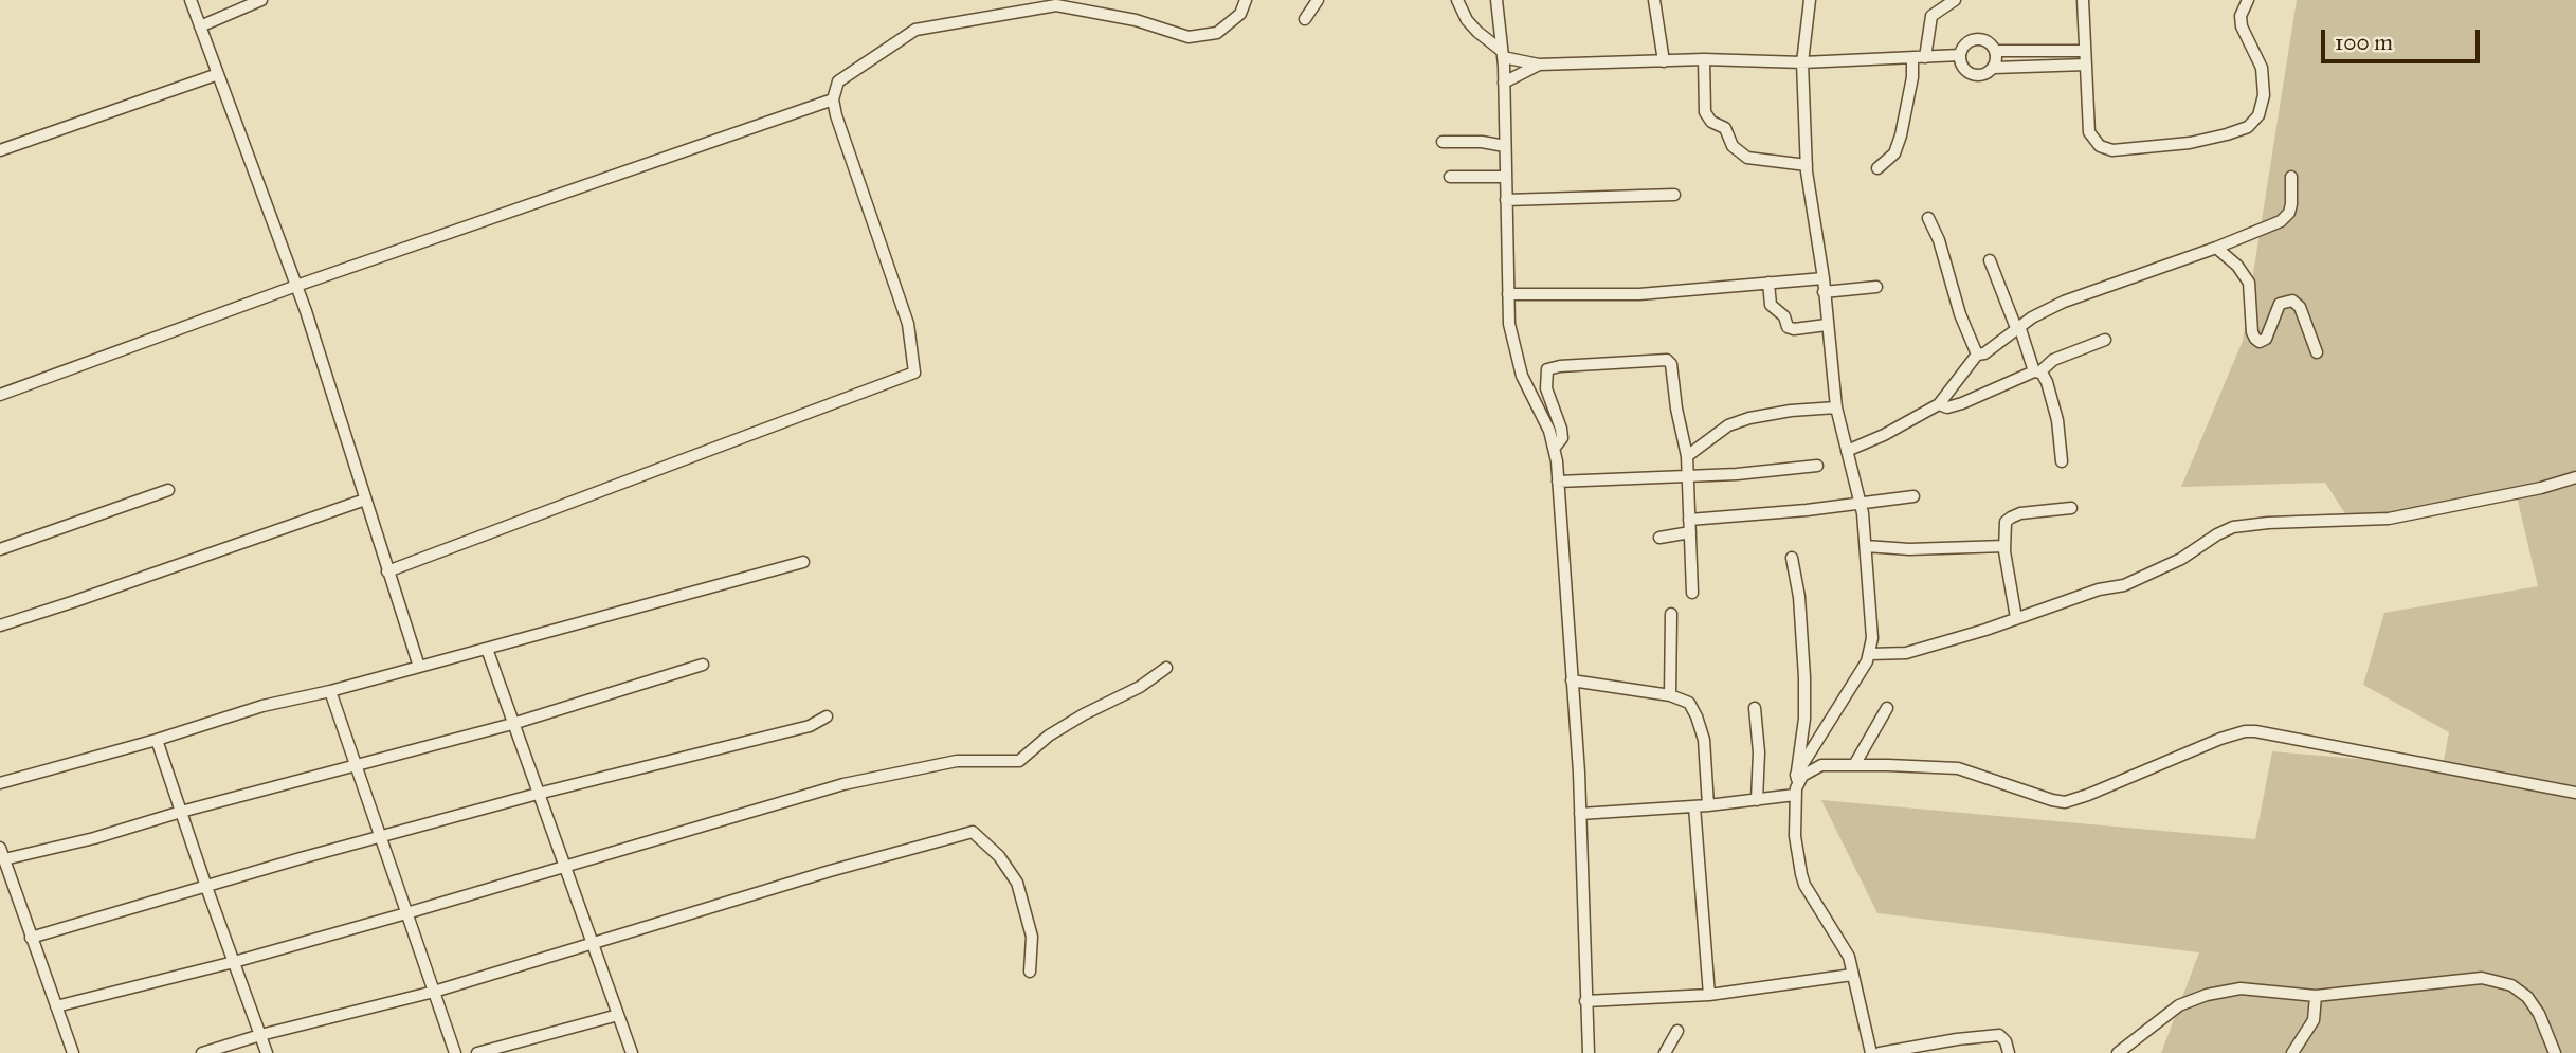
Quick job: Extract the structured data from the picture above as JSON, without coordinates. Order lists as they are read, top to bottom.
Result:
{
  "scale_bar": "100 m"
}
